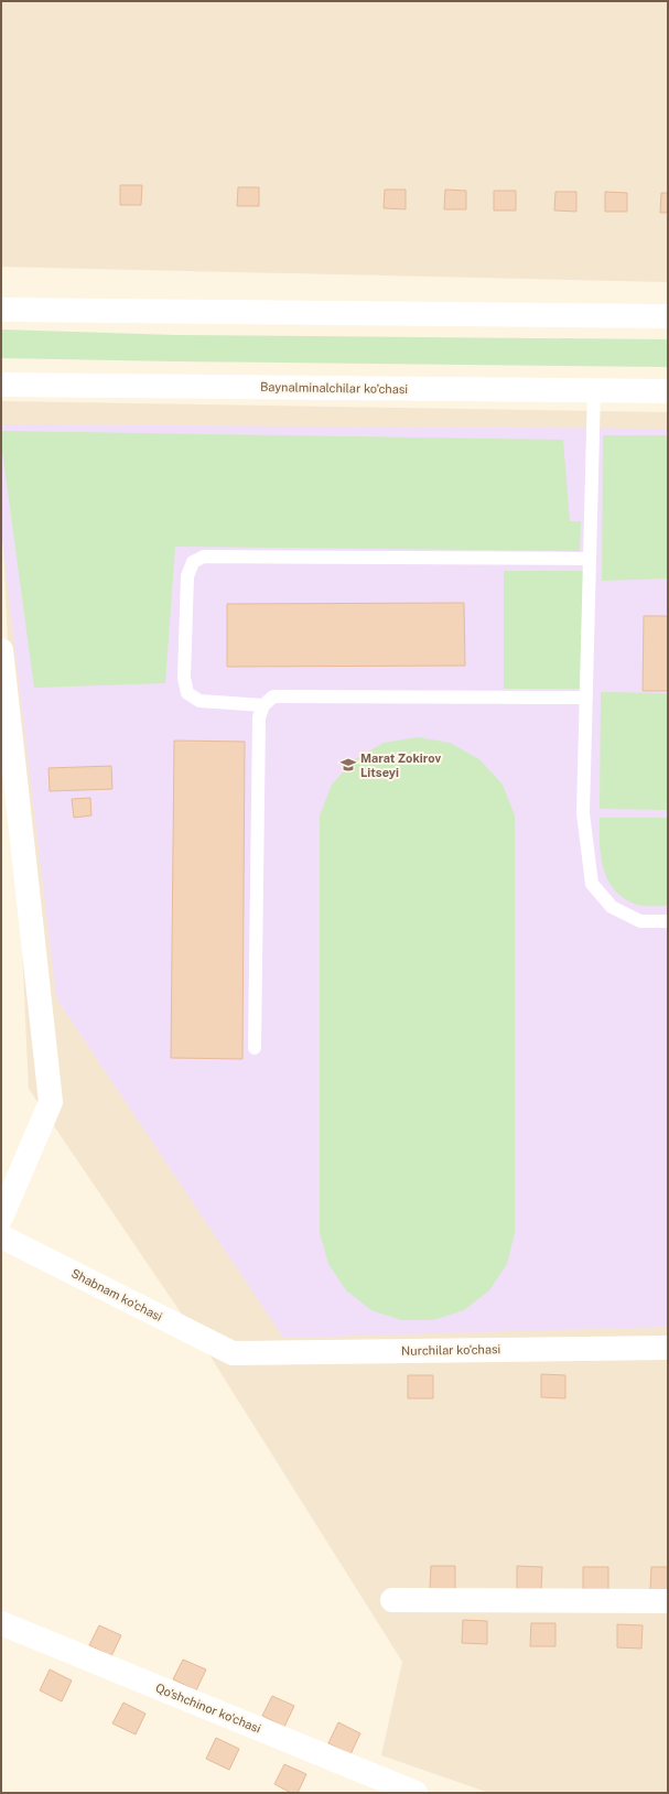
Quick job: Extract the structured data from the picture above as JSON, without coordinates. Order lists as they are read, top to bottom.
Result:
{
  "streets": {
    "street": [
      "Baynalminalchilar ko’chasi",
      "Shabnam ko'chasi",
      "Nurchilar ko'chasi",
      "Qo'shchinor ko'chasi"
    ]
  },
  "crossings": [
    ["Shabnam ko'chasi", "Nurchilar ko'chasi"]
  ],
  "places": {
    "school or university": ["Marat Zokirov Litseyi"]
  }
}
